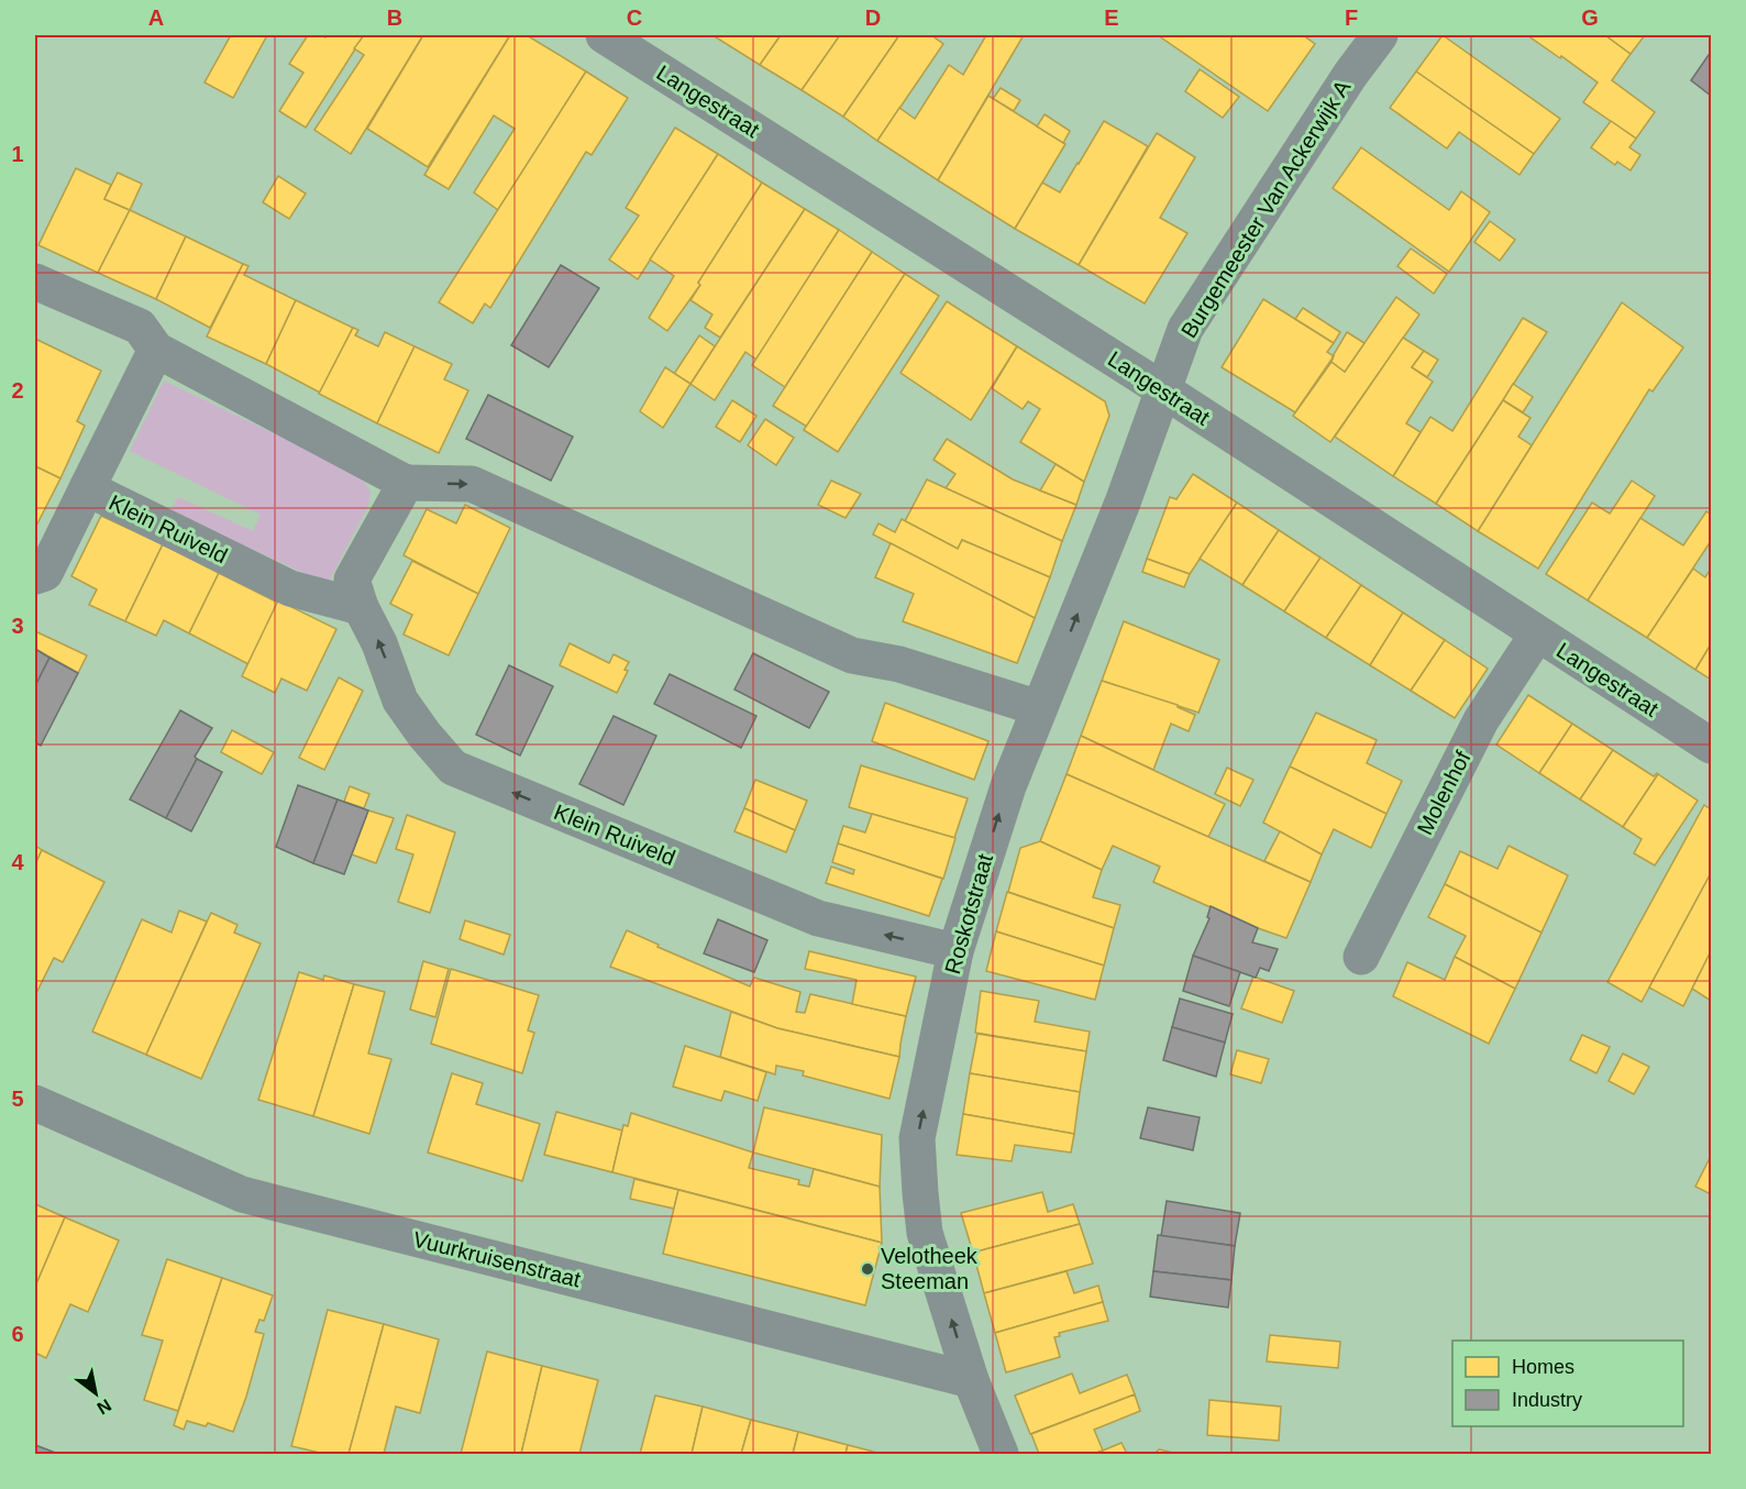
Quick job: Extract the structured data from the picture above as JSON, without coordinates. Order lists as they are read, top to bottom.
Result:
{
  "streets": {
    "street": [
      "Langestraat",
      "Burgemeester Van Ackerwijk A",
      "Klein Ruiveld",
      "Molenhof",
      "Roskotstraat",
      "Vuurkruisenstraat"
    ]
  },
  "crossings": [
    ["Langestraat", "Burgemeester Van Ackerwijk A"],
    ["Langestraat", "Molenhof"],
    ["Langestraat", "Roskotstraat"],
    ["Burgemeester Van Ackerwijk A", "Roskotstraat"],
    ["Klein Ruiveld", "Roskotstraat"],
    ["Roskotstraat", "Vuurkruisenstraat"]
  ],
  "one_way": ["Roskotstraat"],
  "places": ["Velotheek Steeman"],
  "legend": ["Homes", "Industry"],
  "north": "bottom right",
  "grid": {
    "columns": [
      "A",
      "B",
      "C",
      "D",
      "E",
      "F",
      "G"
    ],
    "rows": [
      "1",
      "2",
      "3",
      "4",
      "5",
      "6"
    ]
  }
}
